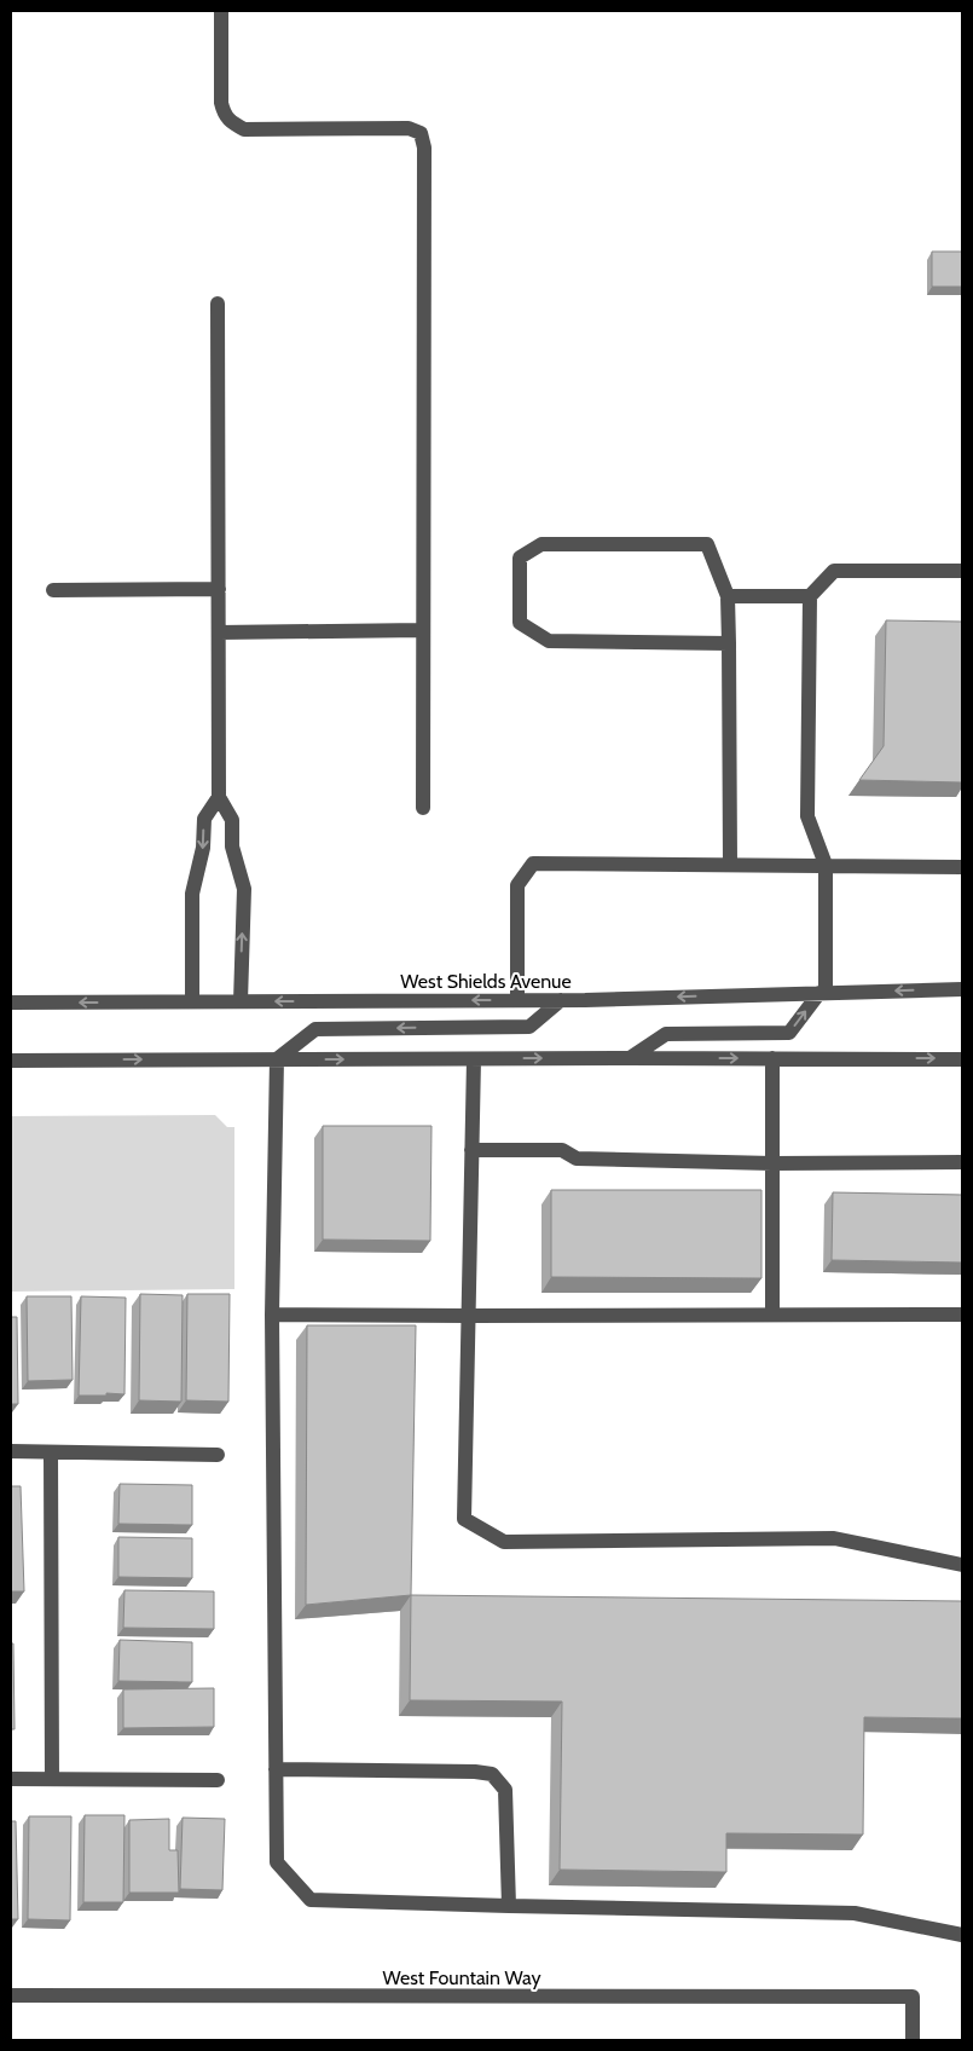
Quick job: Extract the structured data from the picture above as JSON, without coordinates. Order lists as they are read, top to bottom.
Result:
{
  "streets": {
    "street": ["West Shields Avenue", "West Fountain Way"]
  }
}
